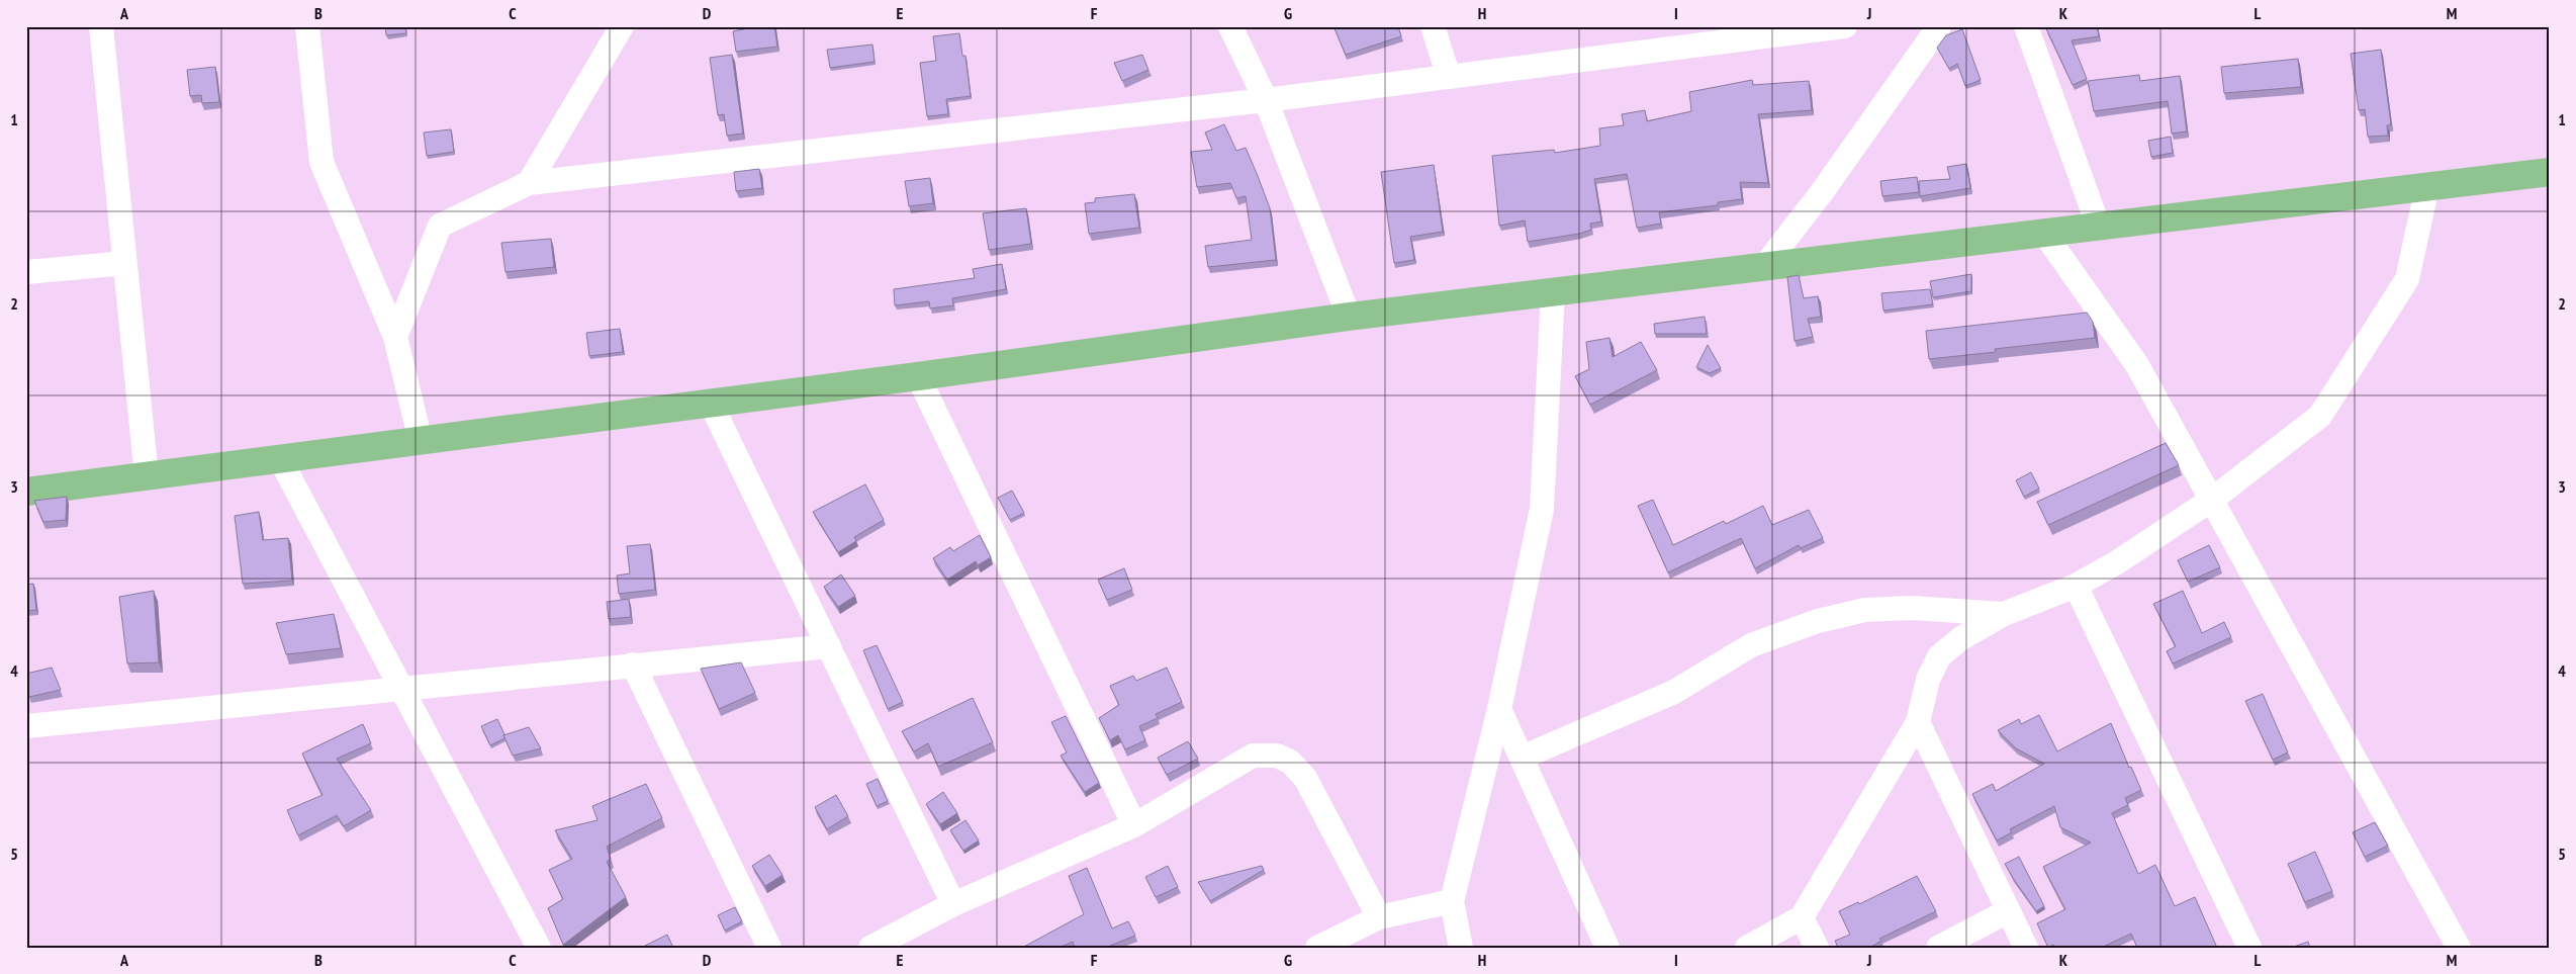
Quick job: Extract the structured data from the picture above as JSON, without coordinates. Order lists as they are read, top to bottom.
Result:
{
  "grid": {
    "columns": [
      "A",
      "B",
      "C",
      "D",
      "E",
      "F",
      "G",
      "H",
      "I",
      "J",
      "K",
      "L",
      "M"
    ],
    "rows": [
      "1",
      "2",
      "3",
      "4",
      "5"
    ]
  }
}
